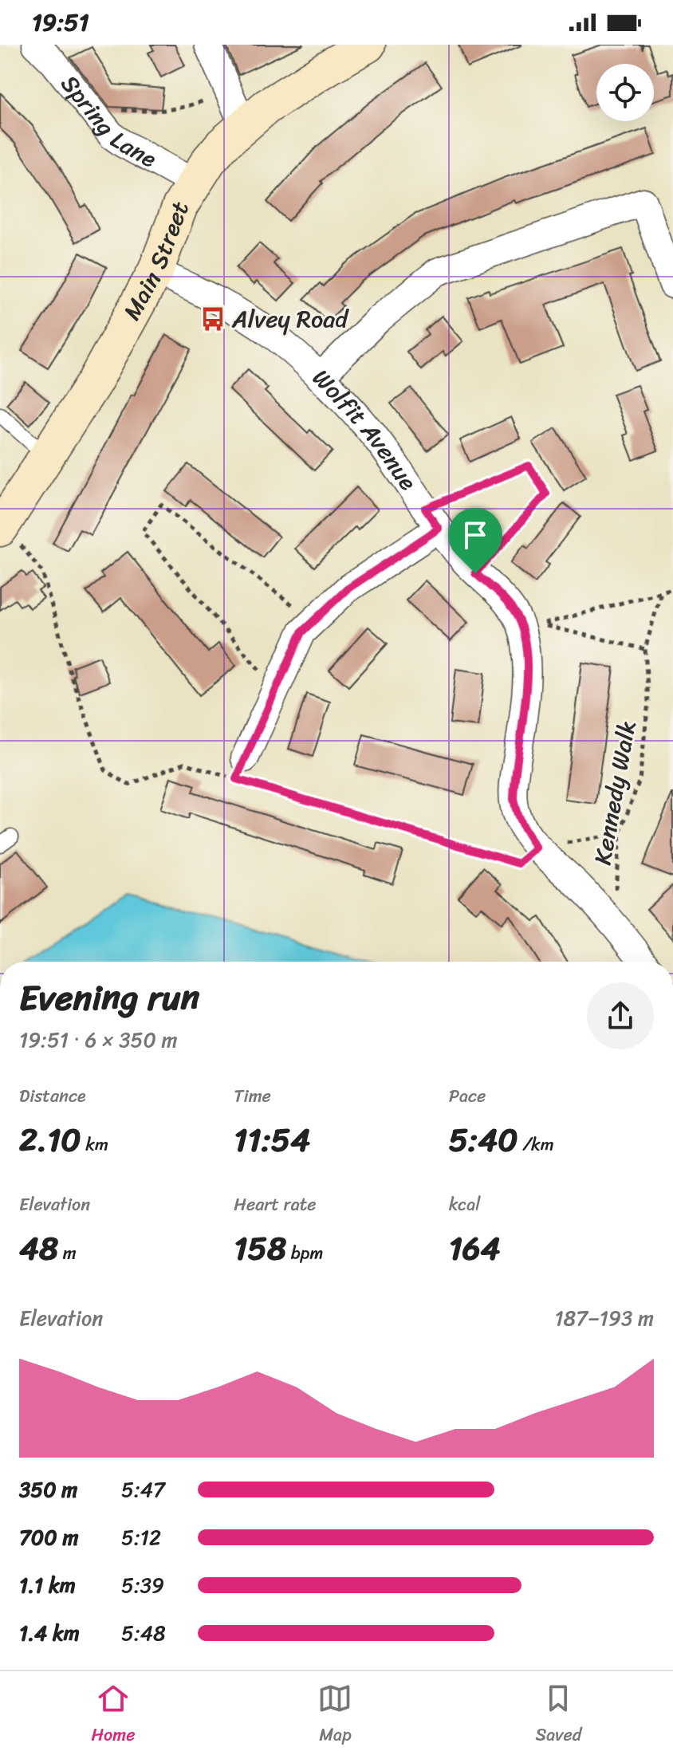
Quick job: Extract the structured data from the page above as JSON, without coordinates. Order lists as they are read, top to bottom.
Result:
{
  "streets": {
    "street": ["Spring Lane", "Main Street", "Wolfit Avenue"],
    "path": ["Kennedy Walk"]
  },
  "crossings": [
    ["Spring Lane", "Main Street"],
    ["Main Street", "Wolfit Avenue"],
    ["Wolfit Avenue", "Kennedy Walk"]
  ],
  "places": {
    "bus stop": ["Alvey Road"]
  },
  "page": {
    "status": "19:51",
    "heading": ["Evening run", "19:51 · 6 × 350 m"],
    "stats": [
      ["Distance", "2.10 km"],
      ["Time", "11:54"],
      ["Pace", "5:40 /km"],
      ["Elevation", "48 m"],
      ["Heart rate", "158 bpm"],
      ["kcal", "164"]
    ],
    "chart": ["Elevation", "187–193 m"],
    "list": [
      {
        "name": "350 m",
        "note": "5:47"
      },
      {
        "name": "700 m",
        "note": "5:12"
      },
      {
        "name": "1.1 km",
        "note": "5:39"
      },
      {
        "name": "1.4 km",
        "note": "5:48"
      }
    ],
    "tabs": ["Home", "Map", "Saved"]
  }
}
